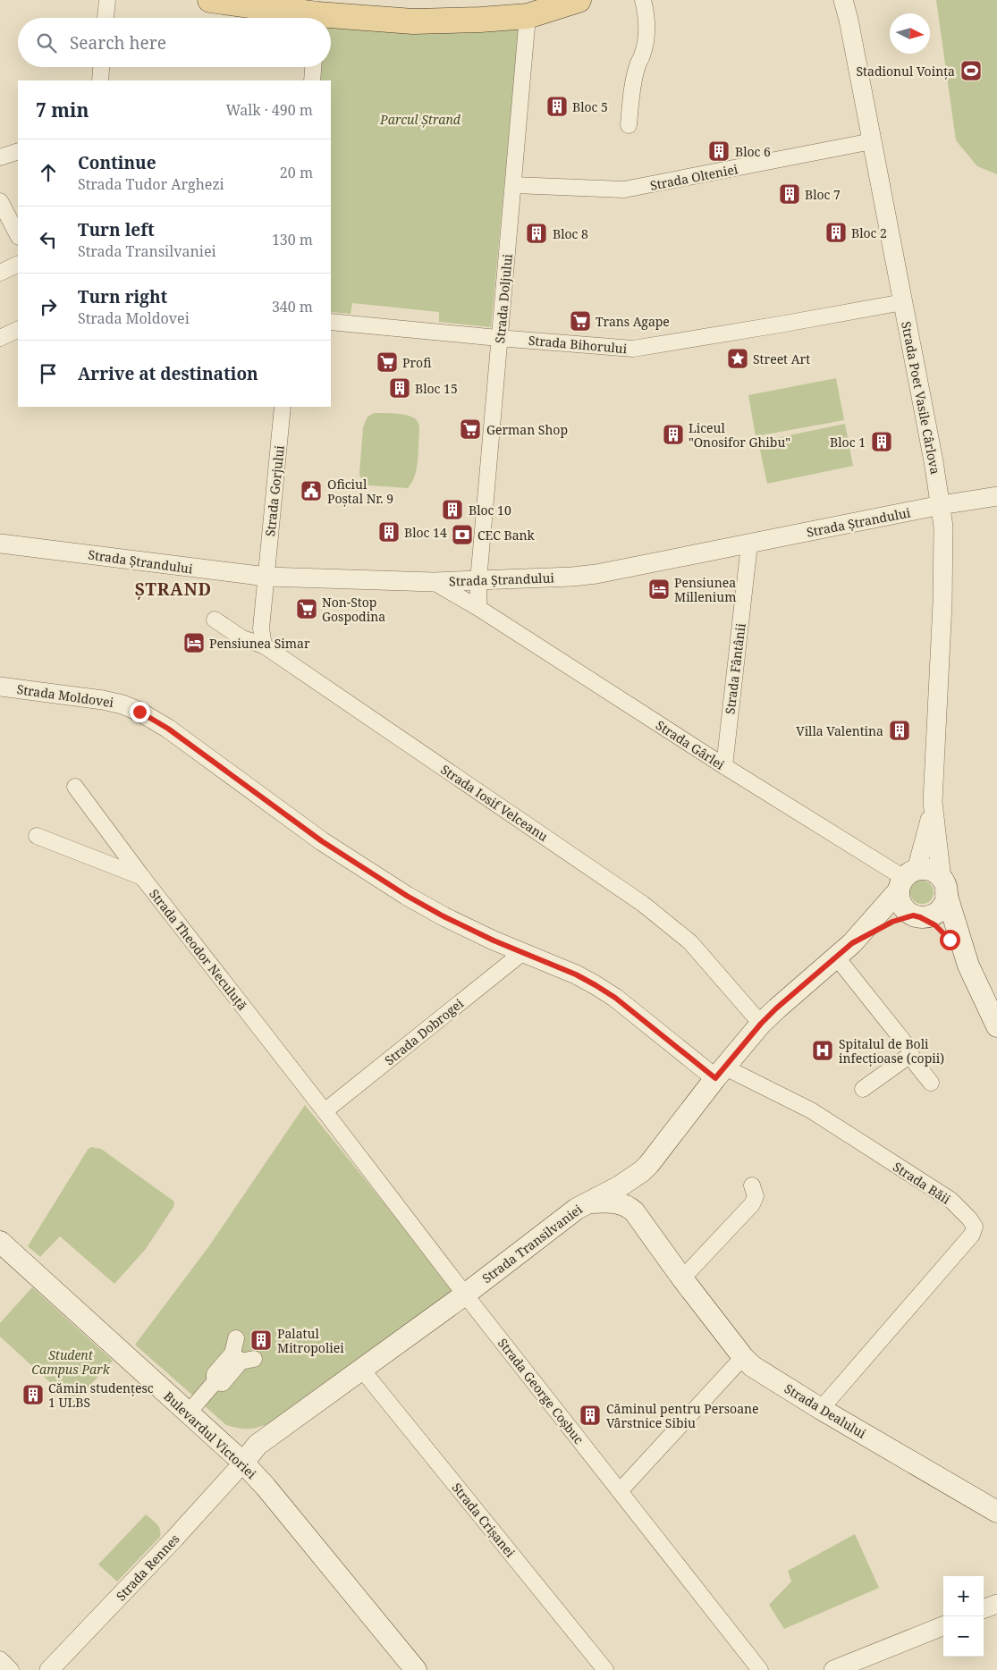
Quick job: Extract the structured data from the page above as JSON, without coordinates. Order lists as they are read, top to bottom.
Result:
{
  "streets": {
    "main road": ["Strada Transilvaniei", "Strada Dealului", "Bulevardul Victoriei"],
    "street": [
      "Strada Olteniei",
      "Strada Doljului",
      "Strada Bihorului",
      "Strada Poet Vasile Cârlova",
      "Strada Gorjului",
      "Strada Ștrandului",
      "Strada Fântânii",
      "Strada Moldovei",
      "Strada Gârlei",
      "Strada Iosif Velceanu",
      "Strada Theodor Neculuță",
      "Strada Dobrogei",
      "Strada Băii",
      "Strada George Coșbuc",
      "Strada Crișanei",
      "Strada Rennes"
    ]
  },
  "crossings": [
    ["Strada Olteniei", "Strada Doljului"],
    ["Strada Olteniei", "Strada Poet Vasile Cârlova"],
    ["Strada Doljului", "Strada Bihorului"],
    ["Strada Doljului", "Strada Ștrandului"],
    ["Strada Bihorului", "Strada Poet Vasile Cârlova"],
    ["Strada Poet Vasile Cârlova", "Strada Ștrandului"],
    ["Strada Poet Vasile Cârlova", "Strada Gârlei"],
    ["Strada Poet Vasile Cârlova", "Strada Transilvaniei"],
    ["Strada Gorjului", "Strada Ștrandului"],
    ["Strada Ștrandului", "Strada Fântânii"],
    ["Strada Ștrandului", "Strada Gârlei"],
    ["Strada Fântânii", "Strada Gârlei"],
    ["Strada Moldovei", "Strada Dobrogei"],
    ["Strada Moldovei", "Strada Băii"],
    ["Strada Moldovei", "Strada Transilvaniei"],
    ["Strada Gârlei", "Strada Transilvaniei"],
    ["Strada Iosif Velceanu", "Strada Transilvaniei"],
    ["Strada Theodor Neculuță", "Strada Dobrogei"],
    ["Strada Theodor Neculuță", "Strada George Coșbuc"],
    ["Strada Dobrogei", "Strada George Coșbuc"],
    ["Strada Băii", "Strada Transilvaniei"],
    ["Strada Băii", "Strada Dealului"],
    ["Strada Transilvaniei", "Strada George Coșbuc"],
    ["Strada Transilvaniei", "Strada Dealului"],
    ["Strada Transilvaniei", "Bulevardul Victoriei"],
    ["Strada Transilvaniei", "Strada Crișanei"],
    ["Strada Transilvaniei", "Strada Rennes"],
    ["Bulevardul Victoriei", "Strada Rennes"]
  ],
  "districts": ["ȘTRAND"],
  "parks": ["Parcul Ștrand", "Student Campus Park"],
  "places": {
    "sports": ["Stadionul Voința"],
    "building": [
      "Bloc 5",
      "Bloc 6",
      "Bloc 7",
      "Bloc 2",
      "Bloc 8",
      "Bloc 15",
      "Liceul \"Onosifor Ghibu\"",
      "Bloc 1",
      "Bloc 10",
      "Bloc 14",
      "Villa Valentina",
      "Palatul Mitropoliei",
      "Cămin studențesc 1 ULBS",
      "Căminul pentru Persoane Vârstnice Sibiu"
    ],
    "supermarket": [
      "Trans Agape",
      "Profi",
      "German Shop",
      "Non-Stop Gospodina"
    ],
    "place": ["Street Art"],
    "public building": ["Oficiul Poștal Nr. 9"],
    "bank": ["CEC Bank"],
    "hotel": ["Pensiunea Millenium", "Pensiunea Simar"],
    "hospital": ["Spitalul de Boli infecțioase (copii)"]
  },
  "north": "right",
  "page": {
    "search": "Search here",
    "heading": ["7 min", "Walk · 490 m"],
    "list": [
      ["Continue", "Strada Tudor Arghezi", "20 m"],
      ["Turn left", "Strada Transilvaniei", "130 m"],
      ["Turn right", "Strada Moldovei", "340 m"],
      "Arrive at destination"
    ],
    "map_buttons": ["+", "−"]
  }
}
